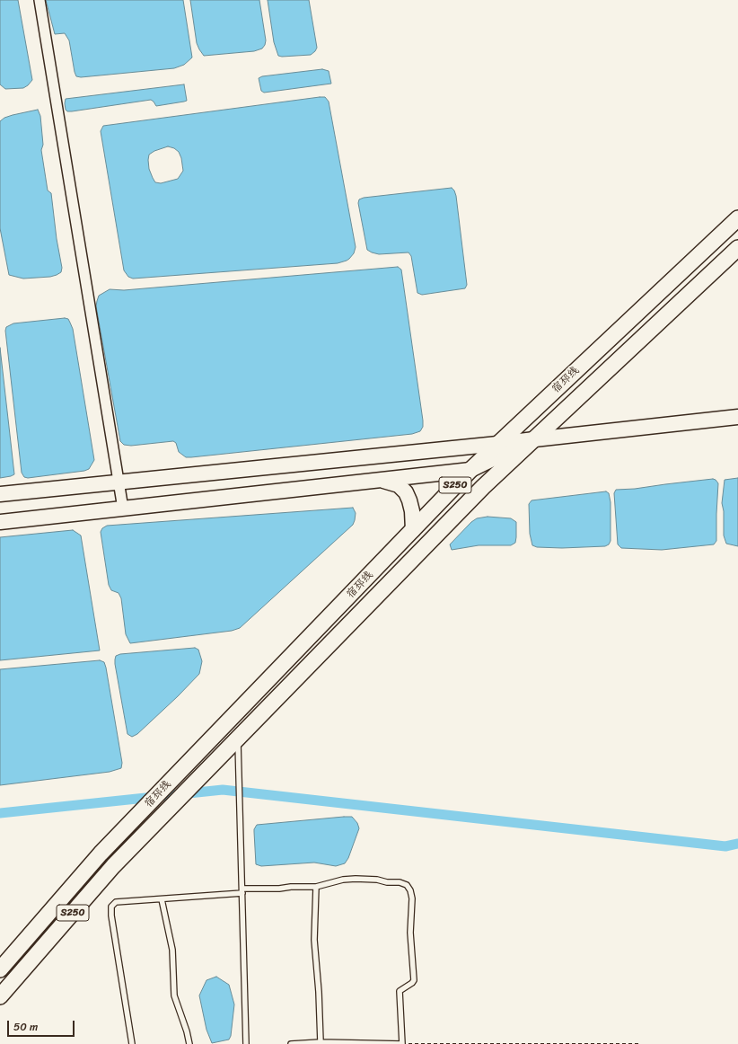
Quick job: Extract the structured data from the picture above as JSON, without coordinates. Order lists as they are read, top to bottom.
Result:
{
  "streets": {
    "main road": ["宿邳线", "S250"]
  },
  "scale_bar": "50 m"
}
